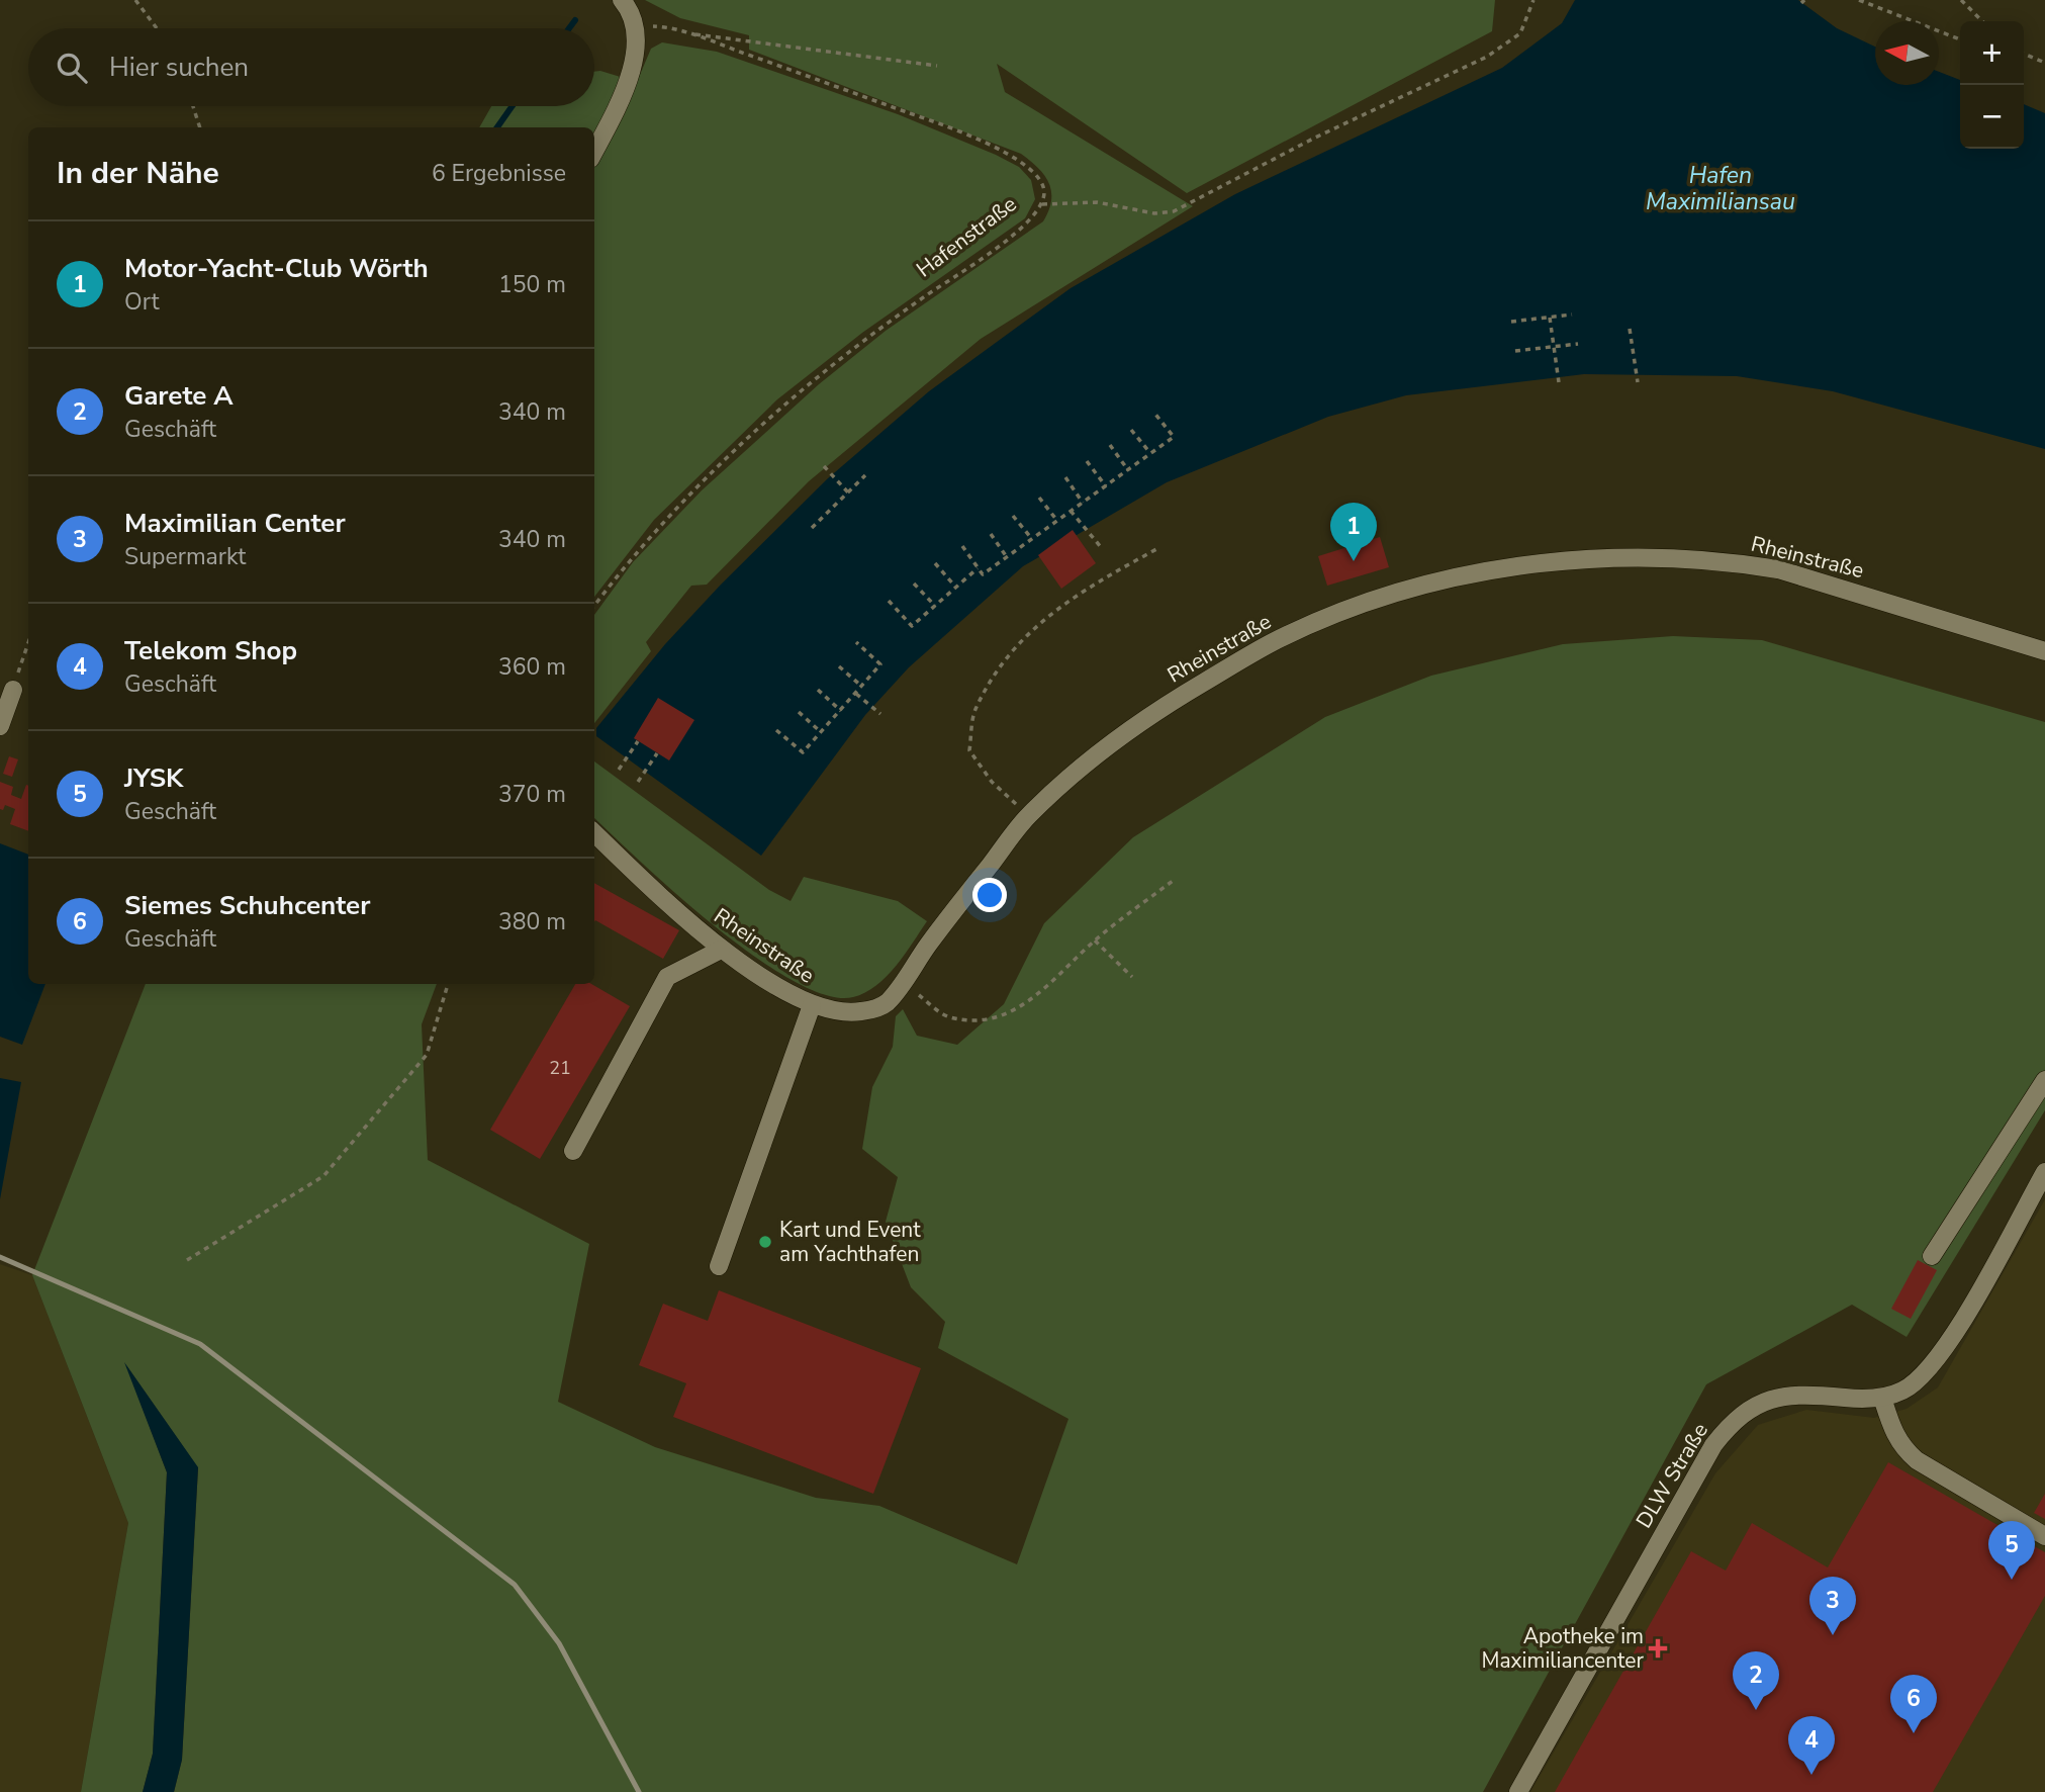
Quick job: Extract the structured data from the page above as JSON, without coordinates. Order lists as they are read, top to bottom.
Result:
{
  "streets": {
    "lane": ["Rheinstraße", "DLW Straße"],
    "path": ["Hafenstraße"]
  },
  "water": ["Hafen Maximiliansau"],
  "places": {
    "other": ["Kart und Event am Yachthafen"],
    "health": ["Apotheke im Maximiliancenter"]
  },
  "house_numbers": ["21"],
  "north": "left",
  "page": {
    "map_buttons": ["+", "−"],
    "search": "Hier suchen",
    "heading": ["In der Nähe", "6 Ergebnisse"],
    "list": [
      {
        "mark": "1",
        "name": "Motor-Yacht-Club Wörth",
        "note": "Ort",
        "value": "150 m"
      },
      {
        "mark": "2",
        "name": "Garete A",
        "note": "Geschäft",
        "value": "340 m"
      },
      {
        "mark": "3",
        "name": "Maximilian Center",
        "note": "Supermarkt",
        "value": "340 m"
      },
      {
        "mark": "4",
        "name": "Telekom Shop",
        "note": "Geschäft",
        "value": "360 m"
      },
      {
        "mark": "5",
        "name": "JYSK",
        "note": "Geschäft",
        "value": "370 m"
      },
      {
        "mark": "6",
        "name": "Siemes Schuhcenter",
        "note": "Geschäft",
        "value": "380 m"
      }
    ],
    "pins": [
      "1",
      "5",
      "3",
      "2",
      "6",
      "4"
    ]
  }
}
